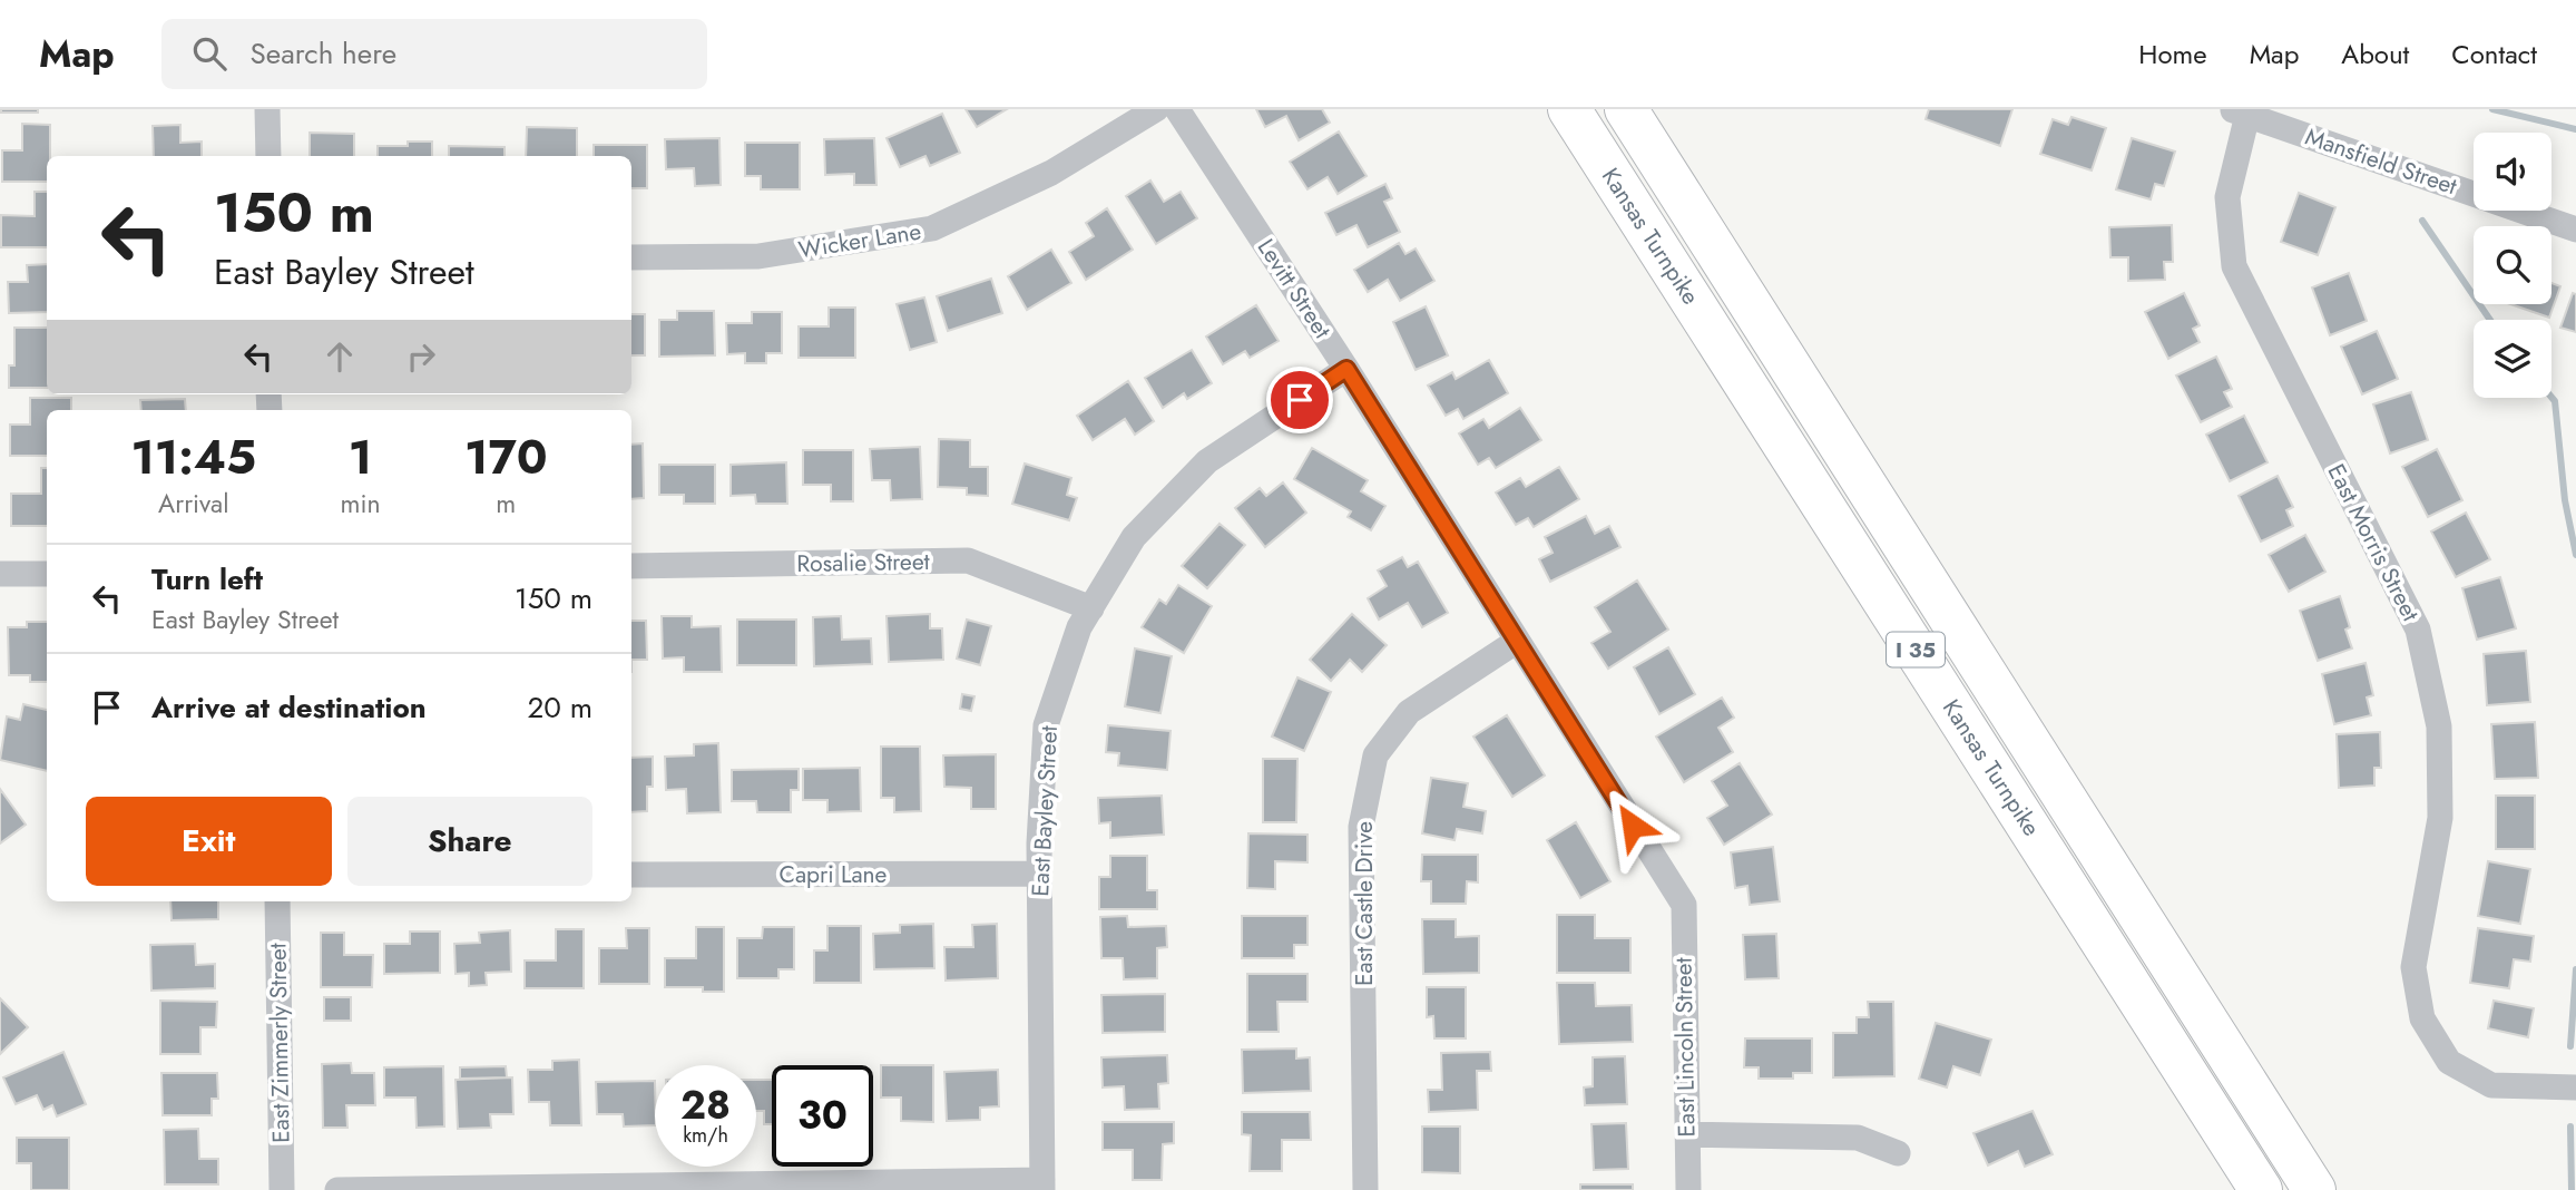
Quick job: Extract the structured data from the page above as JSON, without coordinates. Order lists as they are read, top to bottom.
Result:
{
  "streets": {
    "highway": ["Kansas Turnpike", "I 35"],
    "street": [
      "Mansfield Street",
      "Wicker Lane",
      "Levitt Street",
      "East Morris Street",
      "Rosalie Street",
      "East Bayley Street",
      "Capri Lane",
      "East Castle Drive",
      "East Zimmerly Street",
      "East Lincoln Street"
    ]
  },
  "crossings": [
    ["Mansfield Street", "East Morris Street"],
    ["Levitt Street", "East Bayley Street"],
    ["Levitt Street", "East Castle Drive"],
    ["Levitt Street", "East Lincoln Street"],
    ["Rosalie Street", "East Bayley Street"],
    ["East Bayley Street", "Capri Lane"]
  ],
  "page": {
    "header": "Map",
    "search": "Search here",
    "nav": [
      "Home",
      "Map",
      "About",
      "Contact"
    ],
    "turn": ["150 m", "East Bayley Street"],
    "eta": [
      "11:45",
      "Arrival",
      "1",
      "min",
      "170",
      "m"
    ],
    "list": [
      {
        "name": "Turn left",
        "note": "East Bayley Street",
        "value": "150 m"
      },
      {
        "name": "Arrive at destination",
        "value": "20 m"
      }
    ],
    "buttons": ["Exit", "Share"],
    "speed": "28 km/h",
    "limit": "30"
  }
}
